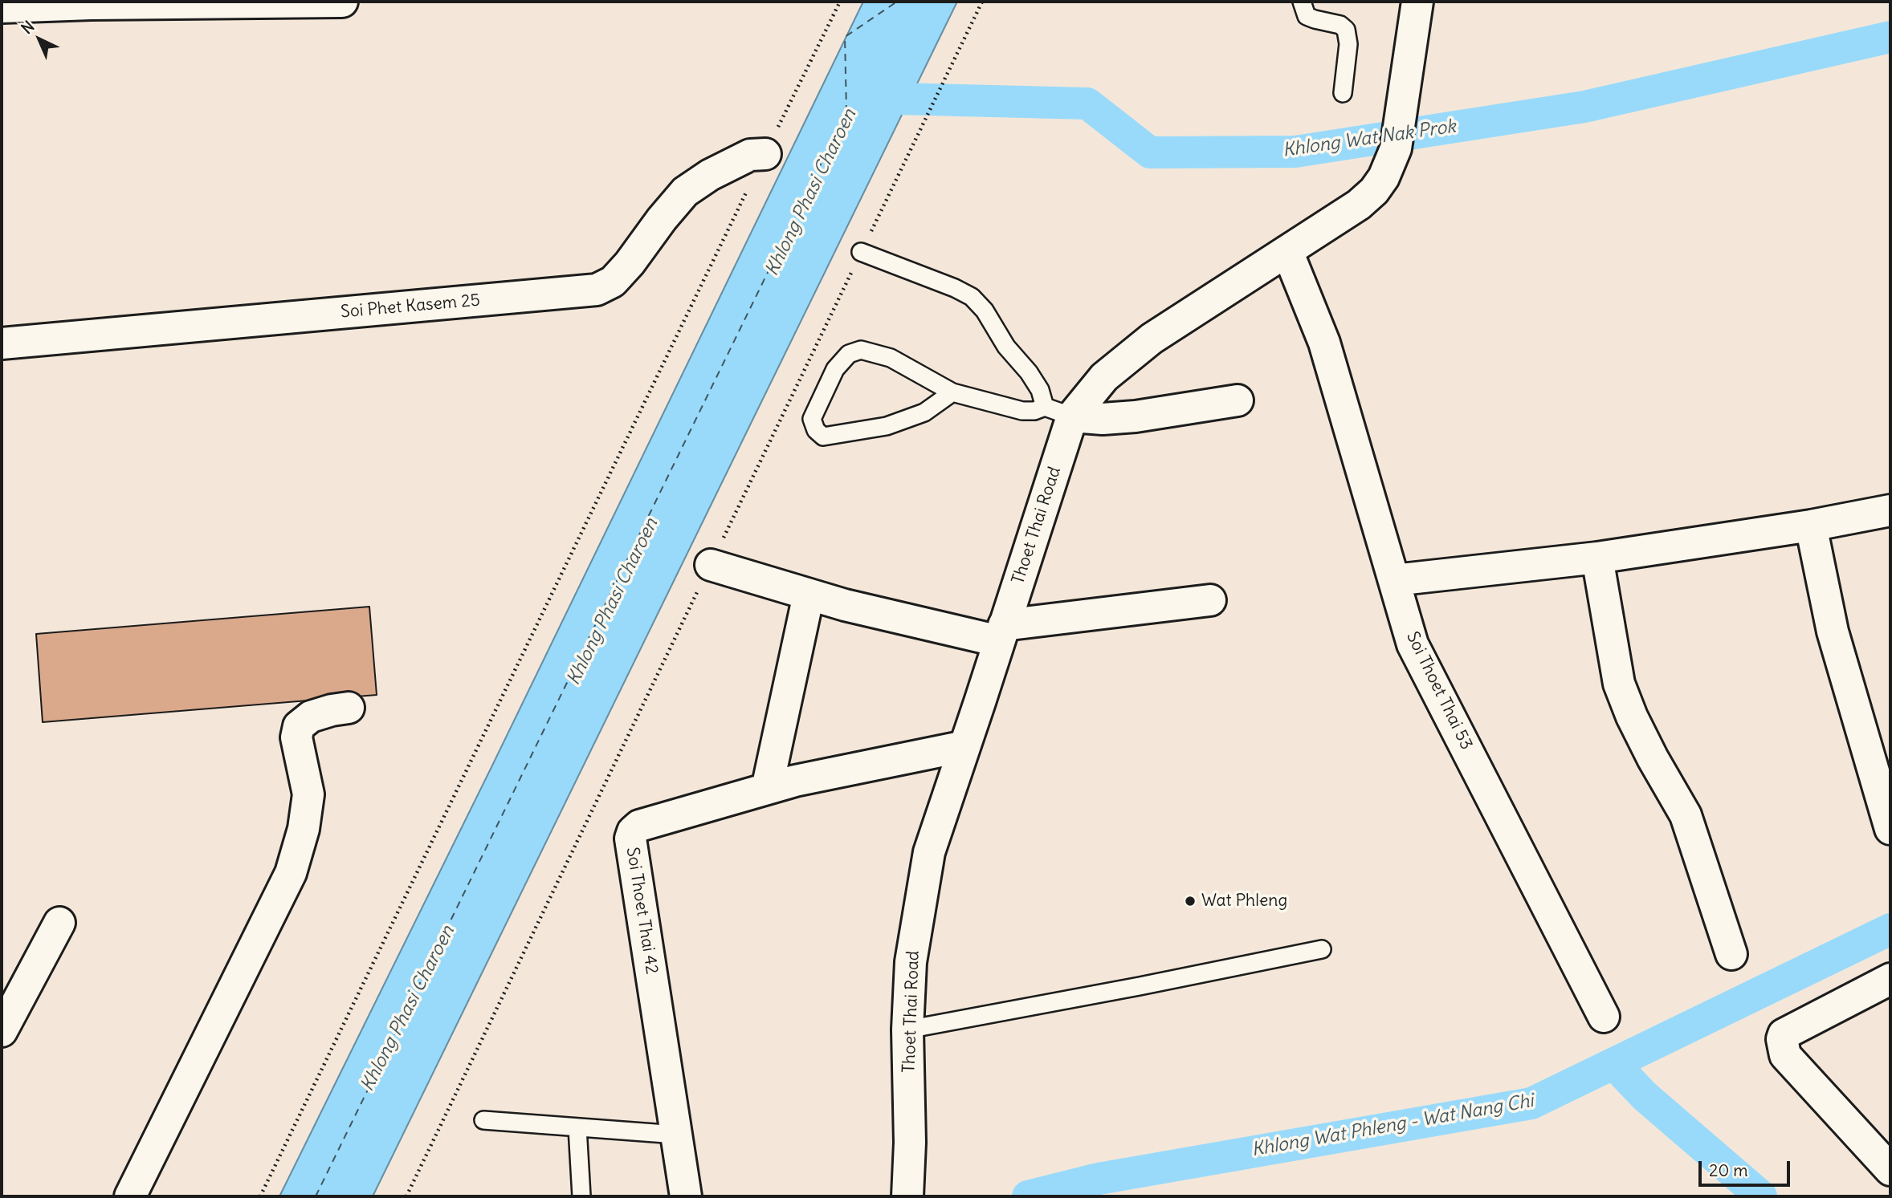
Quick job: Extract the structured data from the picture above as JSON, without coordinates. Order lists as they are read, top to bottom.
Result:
{
  "streets": {
    "street": [
      "Soi Phet Kasem 25",
      "Thoet Thai Road",
      "Soi Thoet Thai 53",
      "Soi Thoet Thai 42"
    ]
  },
  "crossings": [
    ["Thoet Thai Road", "Soi Thoet Thai 53"],
    ["Thoet Thai Road", "Soi Thoet Thai 42"]
  ],
  "water": ["Khlong Wat Nak Prok", "Khlong Phasi Charoen", "Khlong Wat Phleng - Wat Nang Chi"],
  "places": ["Wat Phleng"],
  "scale_bar": "20 m",
  "north": "top left"
}
